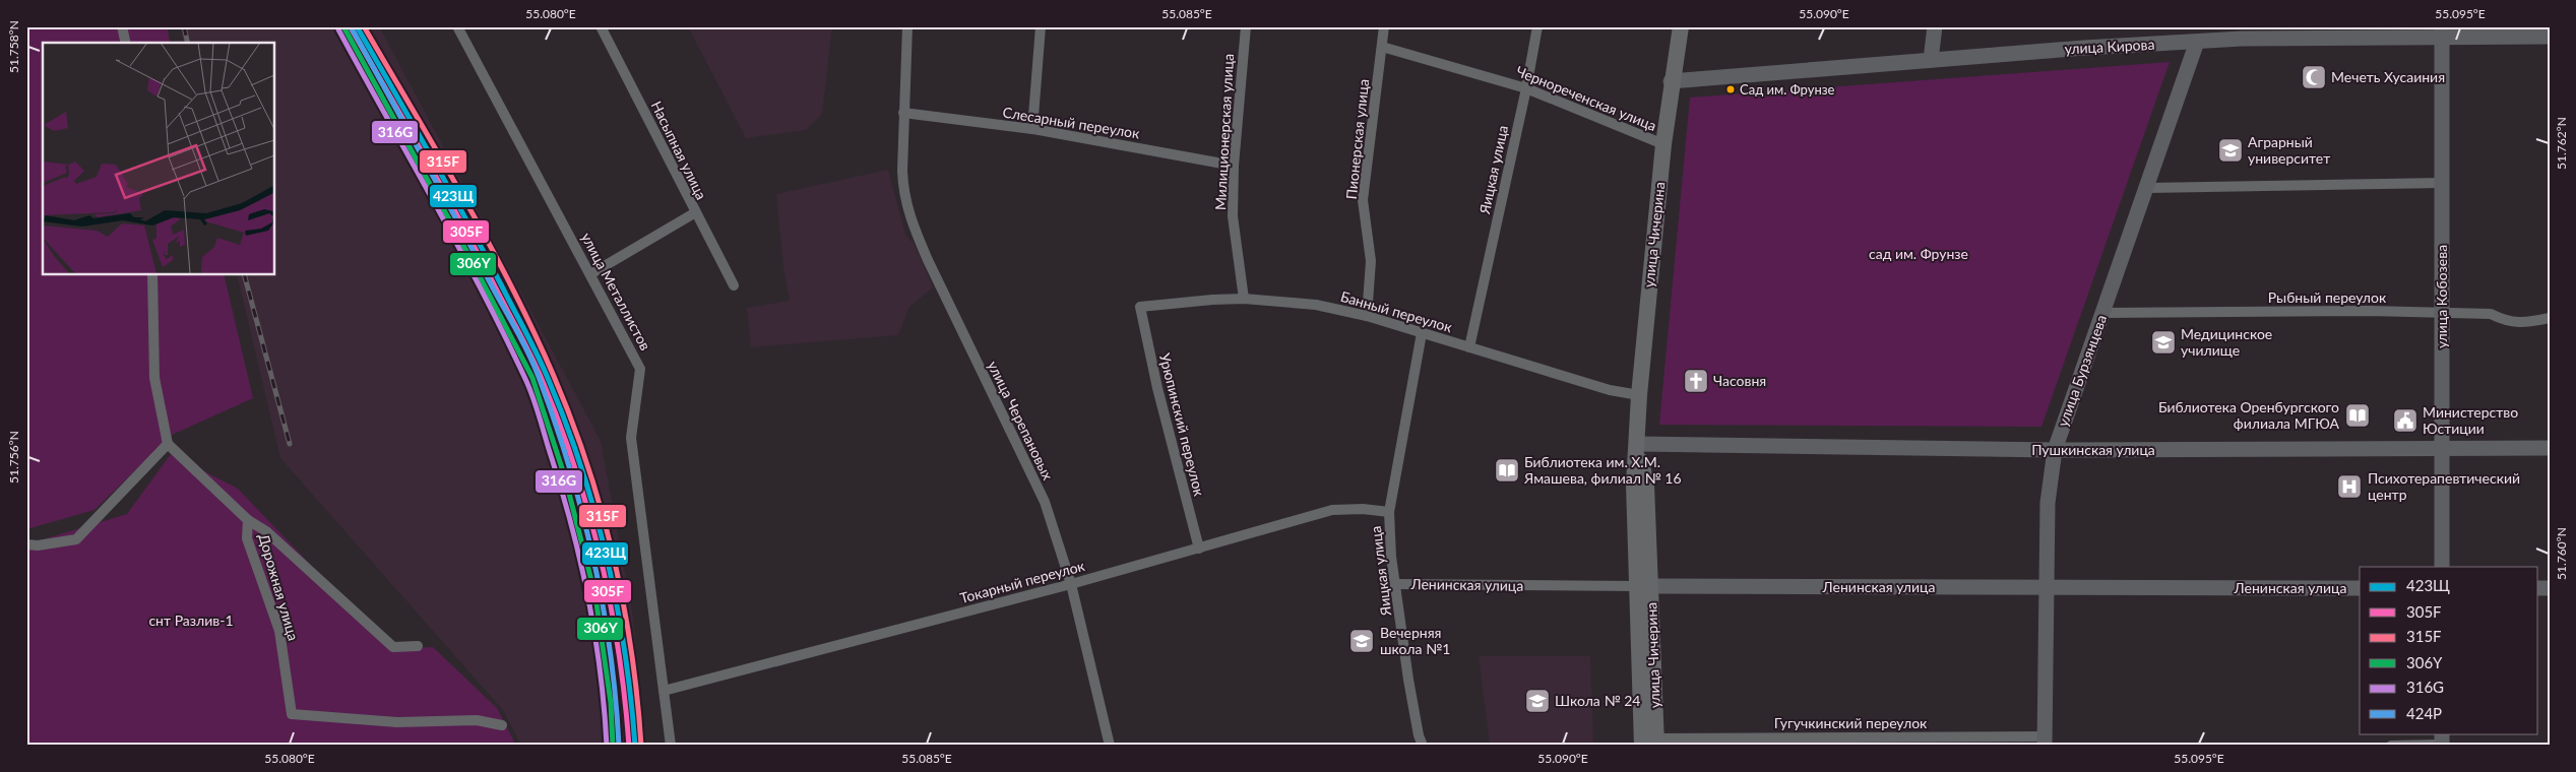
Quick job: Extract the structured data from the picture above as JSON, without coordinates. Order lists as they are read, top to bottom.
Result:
{
  "streets": {
    "main road": [
      "улица Кирова",
      "улица Чичерина",
      "улица Кобозева",
      "улица Бурзянцева",
      "Пушкинская улица",
      "Ленинская улица"
    ],
    "street": [
      "Чернореченская улица",
      "Слесарный переулок",
      "Милиционерская улица",
      "Пионерская улица",
      "Насыпная улица",
      "Яицкая улица",
      "улица Металлистов",
      "Рыбный переулок",
      "Банный переулок",
      "улица Черепановых",
      "Урюпинский переулок",
      "Токарный переулок",
      "Дорожная улица",
      "Гугучкинский переулок"
    ]
  },
  "crossings": [
    ["улица Кирова", "улица Чичерина"],
    ["улица Кирова", "улица Кобозева"],
    ["улица Кирова", "улица Бурзянцева"],
    ["Чернореченская улица", "Пионерская улица"],
    ["Чернореченская улица", "Яицкая улица"],
    ["Чернореченская улица", "улица Чичерина"],
    ["Слесарный переулок", "Милиционерская улица"],
    ["Слесарный переулок", "улица Черепановых"],
    ["Милиционерская улица", "Банный переулок"],
    ["Пионерская улица", "Банный переулок"],
    ["Яицкая улица", "Банный переулок"],
    ["Яицкая улица", "Токарный переулок"],
    ["Яицкая улица", "Ленинская улица"],
    ["улица Чичерина", "Банный переулок"],
    ["улица Чичерина", "Пушкинская улица"],
    ["улица Чичерина", "Ленинская улица"],
    ["улица Чичерина", "Гугучкинский переулок"],
    ["улица Металлистов", "Токарный переулок"],
    ["улица Кобозева", "Рыбный переулок"],
    ["улица Кобозева", "Пушкинская улица"],
    ["Рыбный переулок", "улица Бурзянцева"],
    ["Банный переулок", "Урюпинский переулок"],
    ["улица Бурзянцева", "Пушкинская улица"],
    ["улица Бурзянцева", "Ленинская улица"],
    ["улица Бурзянцева", "Гугучкинский переулок"],
    ["улица Черепановых", "Токарный переулок"],
    ["Урюпинский переулок", "Токарный переулок"]
  ],
  "parks": ["сад им. Фрунзе", "снт Разлив-1"],
  "places": {
    "mosque": ["Мечеть Хусаиния"],
    "other": ["Сад им. Фрунзе"],
    "school or university": [
      "Аграрный университет",
      "Медицинское училище",
      "Вечерняя школа №1",
      "Школа № 24"
    ],
    "church": ["Часовня"],
    "library": ["Библиотека Оренбургского филиала МГЮА", "Библиотека им. Х.М. Ямашева, филиал № 16"],
    "public building": ["Министерство Юстиции"],
    "hospital": ["Психотерапевтический центр"]
  },
  "lines": [
    "transit line 423Щ",
    "transit line 315F",
    "transit line 306Y",
    "transit line 424Р",
    "transit line 305F",
    "transit line 316G"
  ],
  "legend": [
    "423Щ",
    "305F",
    "315F",
    "306Y",
    "316G",
    "424Р"
  ],
  "coordinates": [
    "55.080°E",
    "55.085°E",
    "55.090°E",
    "55.095°E",
    "51.758°N",
    "51.762°N",
    "51.756°N",
    "51.760°N"
  ]
}
